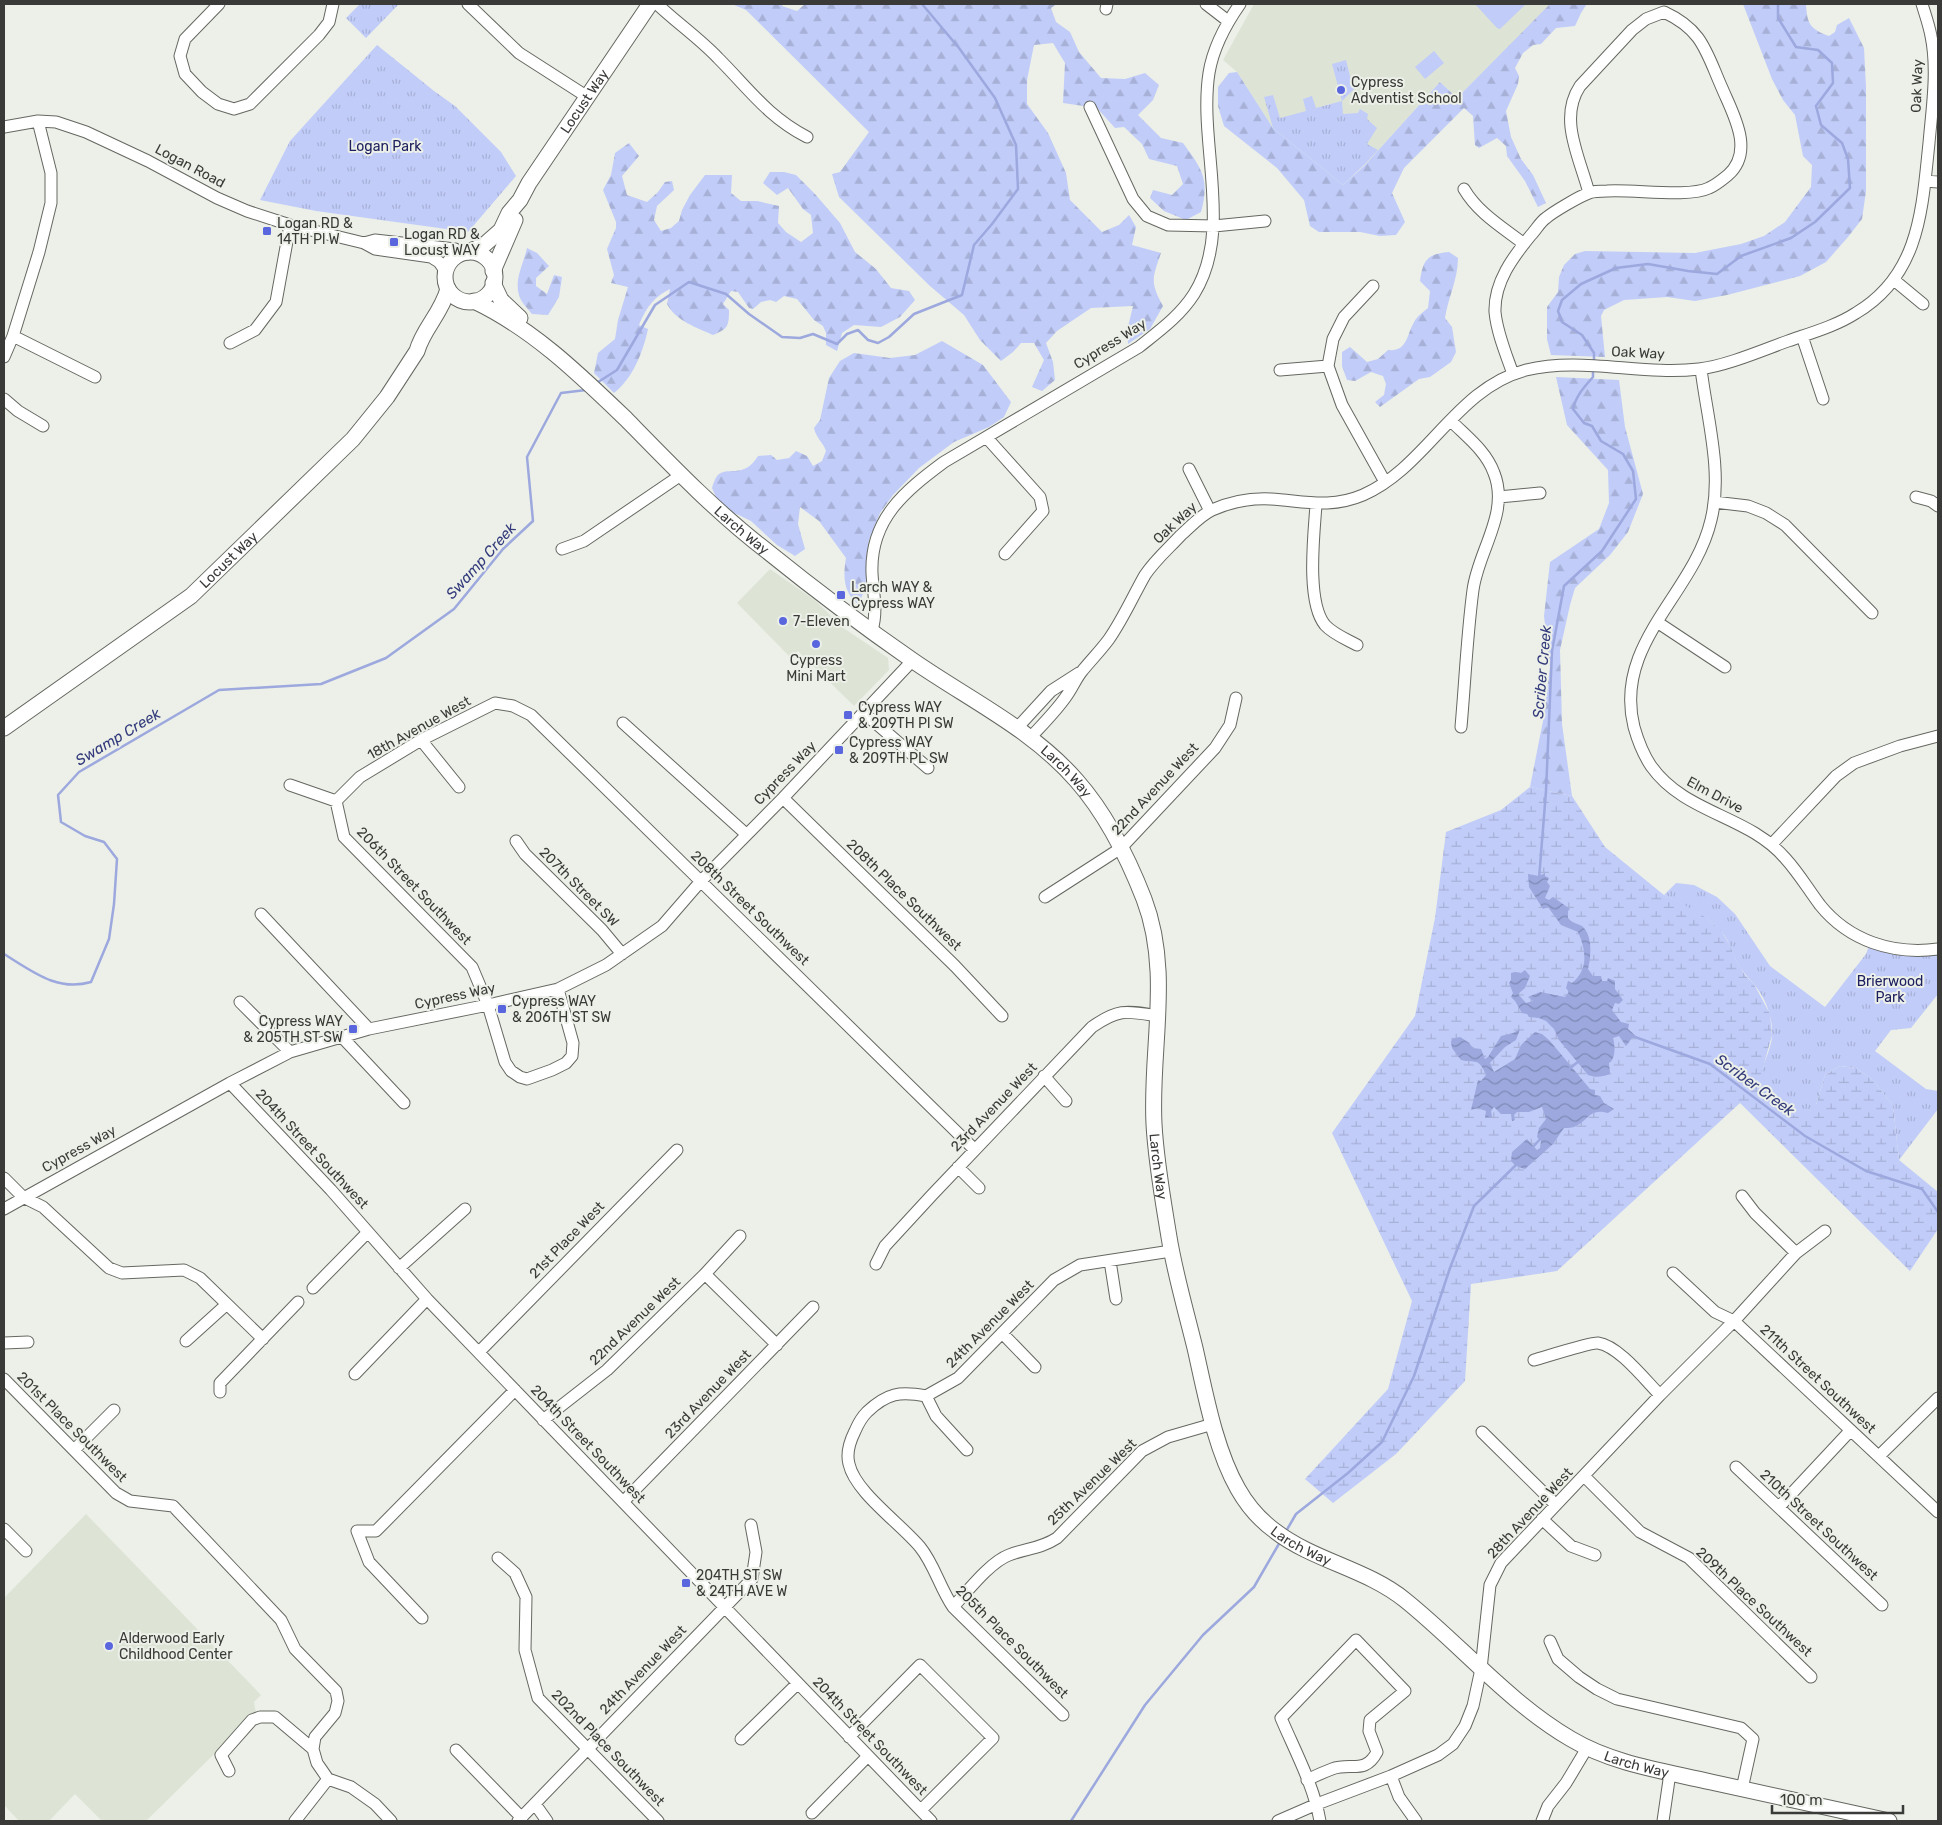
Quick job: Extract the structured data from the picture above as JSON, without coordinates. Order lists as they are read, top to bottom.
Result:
{
  "streets": {
    "main road": ["Locust Way", "Larch Way"],
    "street": [
      "Oak Way",
      "Logan Road",
      "Cypress Way",
      "18th Avenue West",
      "22nd Avenue West",
      "Elm Drive",
      "206th Street Southwest",
      "207th Street SW",
      "208th Place Southwest",
      "208th Street Southwest",
      "23rd Avenue West",
      "204th Street Southwest",
      "21st Place West",
      "24th Avenue West",
      "211th Street Southwest",
      "201st Place Southwest",
      "25th Avenue West",
      "28th Avenue West",
      "210th Street Southwest",
      "209th Place Southwest",
      "205th Place Southwest",
      "202nd Place Southwest"
    ]
  },
  "crossings": [
    ["Oak Way", "Elm Drive"],
    ["Locust Way", "Logan Road"],
    ["Locust Way", "Larch Way"],
    ["Logan Road", "Larch Way"],
    ["Cypress Way", "Larch Way"],
    ["Cypress Way", "206th Street Southwest"],
    ["Cypress Way", "207th Street SW"],
    ["Cypress Way", "208th Place Southwest"],
    ["Cypress Way", "208th Street Southwest"],
    ["Cypress Way", "204th Street Southwest"],
    ["Larch Way", "22nd Avenue West"],
    ["Larch Way", "23rd Avenue West"],
    ["Larch Way", "24th Avenue West"],
    ["Larch Way", "25th Avenue West"],
    ["Larch Way", "28th Avenue West"],
    ["18th Avenue West", "206th Street Southwest"],
    ["18th Avenue West", "208th Street Southwest"],
    ["22nd Avenue West", "204th Street Southwest"],
    ["208th Street Southwest", "23rd Avenue West"],
    ["23rd Avenue West", "204th Street Southwest"],
    ["204th Street Southwest", "21st Place West"],
    ["204th Street Southwest", "24th Avenue West"],
    ["24th Avenue West", "205th Place Southwest"],
    ["24th Avenue West", "202nd Place Southwest"],
    ["211th Street Southwest", "28th Avenue West"],
    ["25th Avenue West", "205th Place Southwest"],
    ["28th Avenue West", "209th Place Southwest"]
  ],
  "water": ["Swamp Creek", "Scriber Creek"],
  "parks": ["Logan Park", "Brierwood Park"],
  "places": {
    "other": [
      "Cypress Adventist School",
      "7-Eleven",
      "Cypress Mini Mart",
      "Alderwood Early Childhood Center"
    ],
    "transit": [
      "Logan RD & 14TH Pl W",
      "Logan RD & Locust WAY",
      "Larch WAY & Cypress WAY",
      "Cypress WAY & 209TH Pl SW",
      "Cypress WAY & 209TH PL SW",
      "Cypress WAY & 206TH ST SW",
      "Cypress WAY & 205TH ST SW",
      "204TH ST SW & 24TH AVE W"
    ]
  },
  "scale_bar": "100 m"
}
